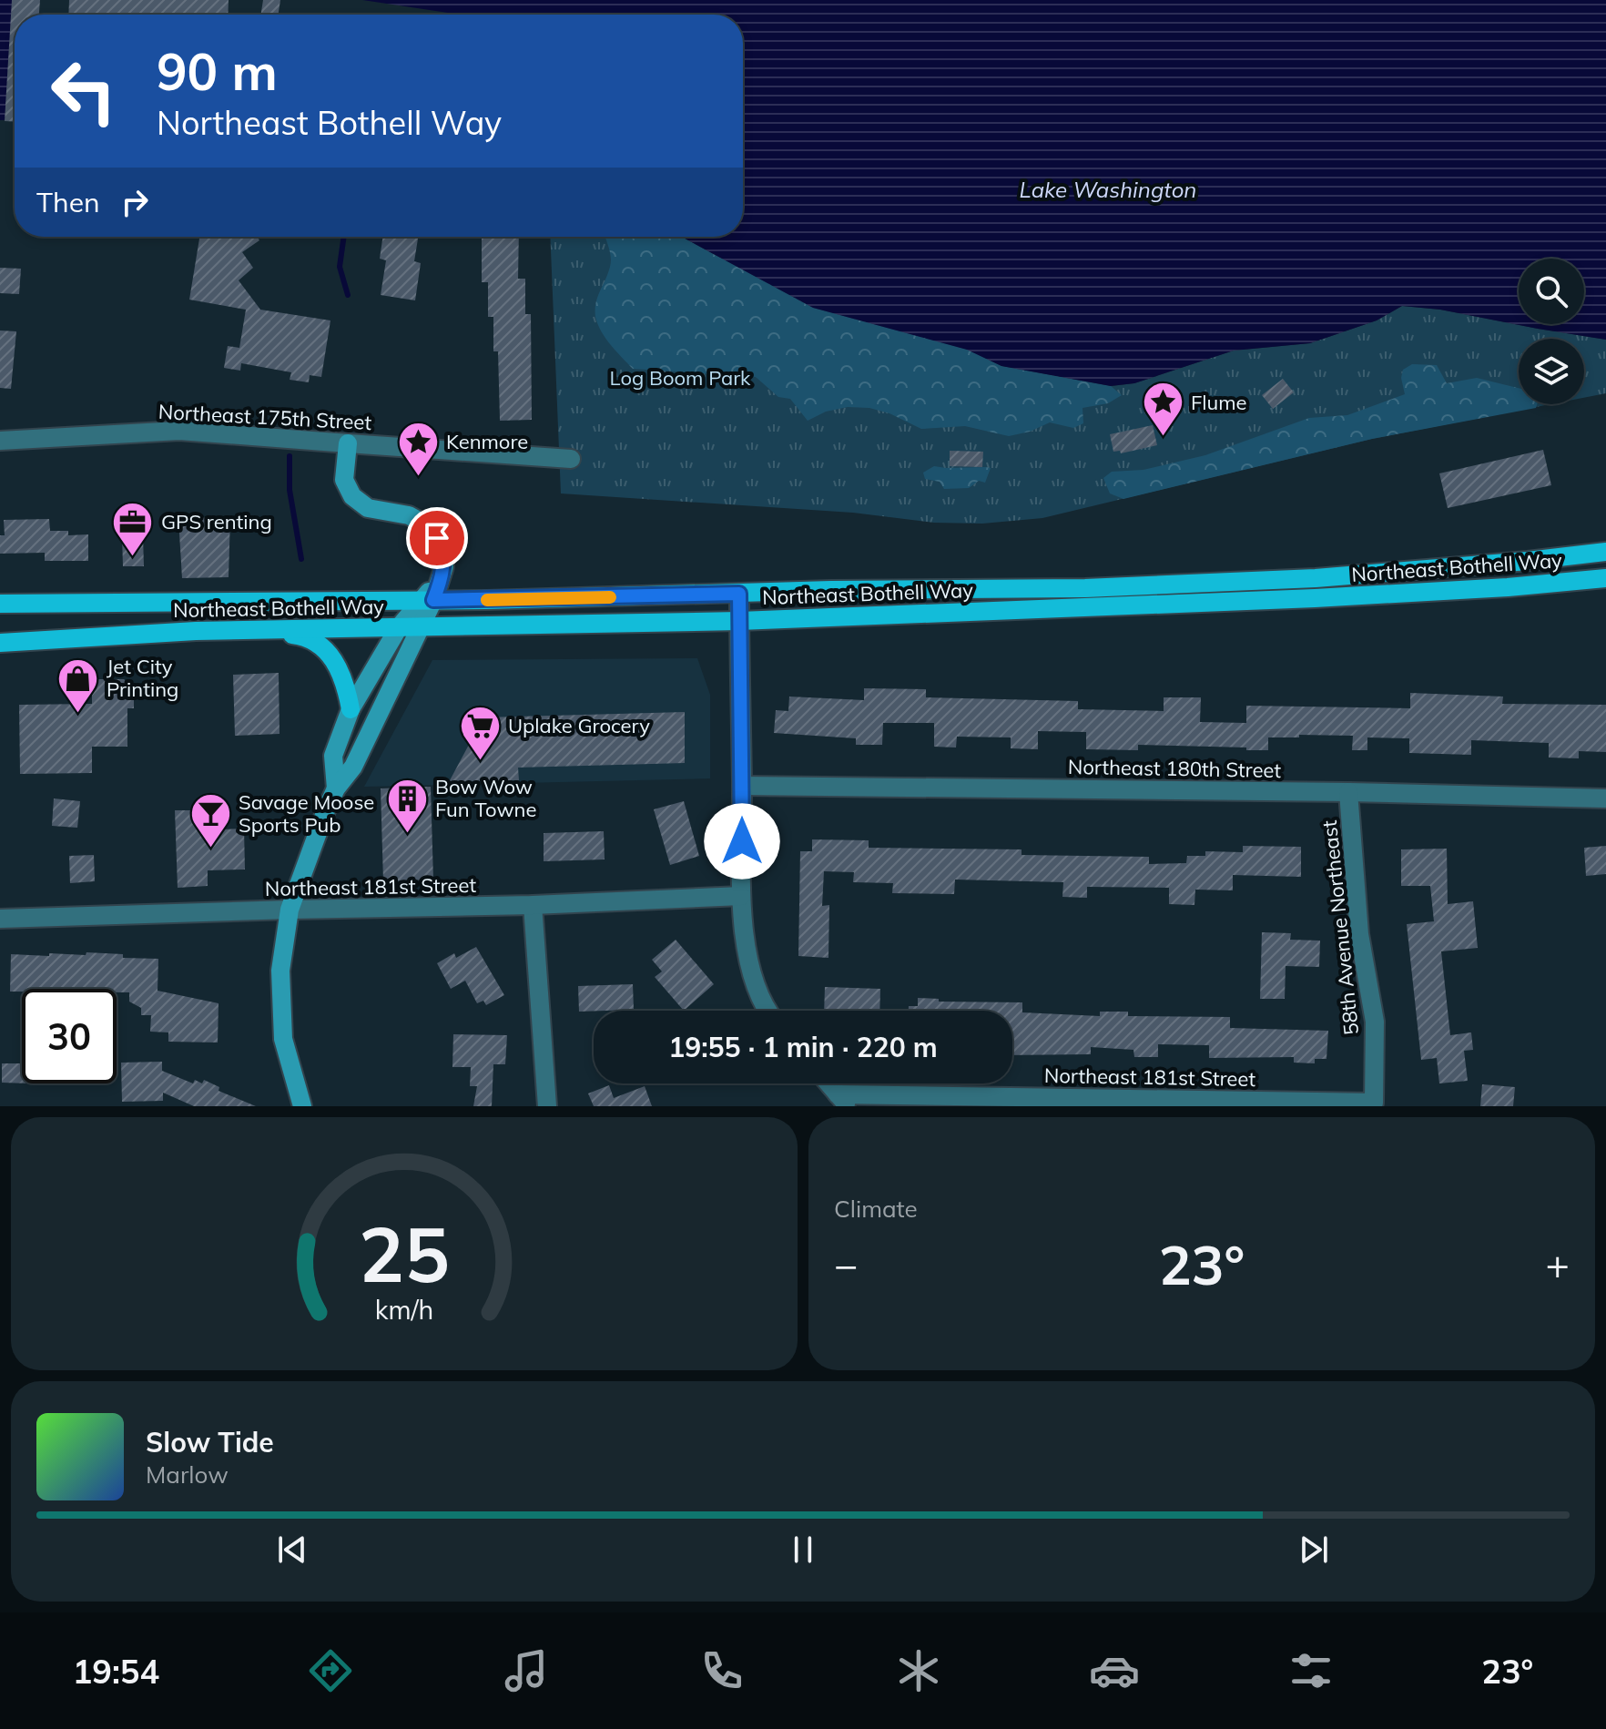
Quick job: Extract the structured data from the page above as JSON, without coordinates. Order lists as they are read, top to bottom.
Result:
{
  "streets": {
    "main road": ["Northeast Bothell Way"],
    "street": [
      "Northeast 175th Street",
      "Northeast 180th Street",
      "Northeast 181st Street",
      "58th Avenue Northeast"
    ]
  },
  "crossings": [
    ["Northeast 180th Street", "58th Avenue Northeast"],
    ["Northeast 181st Street", "58th Avenue Northeast"]
  ],
  "water": ["Lake Washington"],
  "parks": ["Log Boom Park"],
  "places": {
    "place": ["Flume", "Kenmore"],
    "office": ["GPS renting"],
    "shop": ["Jet City Printing"],
    "supermarket": ["Uplake Grocery"],
    "building": ["Bow Wow Fun Towne"],
    "bar": ["Savage Moose Sports Pub"]
  },
  "page": {
    "turn": ["90 m", "Northeast Bothell Way"],
    "then": "Then",
    "limit": "30",
    "trip": "19:55 · 1 min · 220 m",
    "tile": "Climate",
    "heat": ["−", "23°", "+"],
    "song": ["Slow Tide", "Marlow"],
    "tabs": ["19:54", "23°"],
    "gauge": ["25", "km/h"]
  }
}
